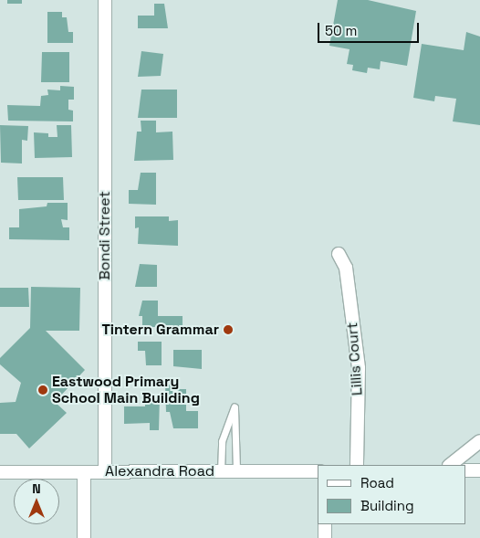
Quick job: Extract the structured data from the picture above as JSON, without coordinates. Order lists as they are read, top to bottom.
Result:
{
  "streets": {
    "street": ["Bondi Street", "Lillis Court", "Alexandra Road"]
  },
  "crossings": [
    ["Bondi Street", "Alexandra Road"]
  ],
  "places": ["Tintern Grammar", "Eastwood Primary School Main Building"],
  "legend": ["Road", "Building"],
  "scale_bar": "50 m",
  "north": "top"
}
